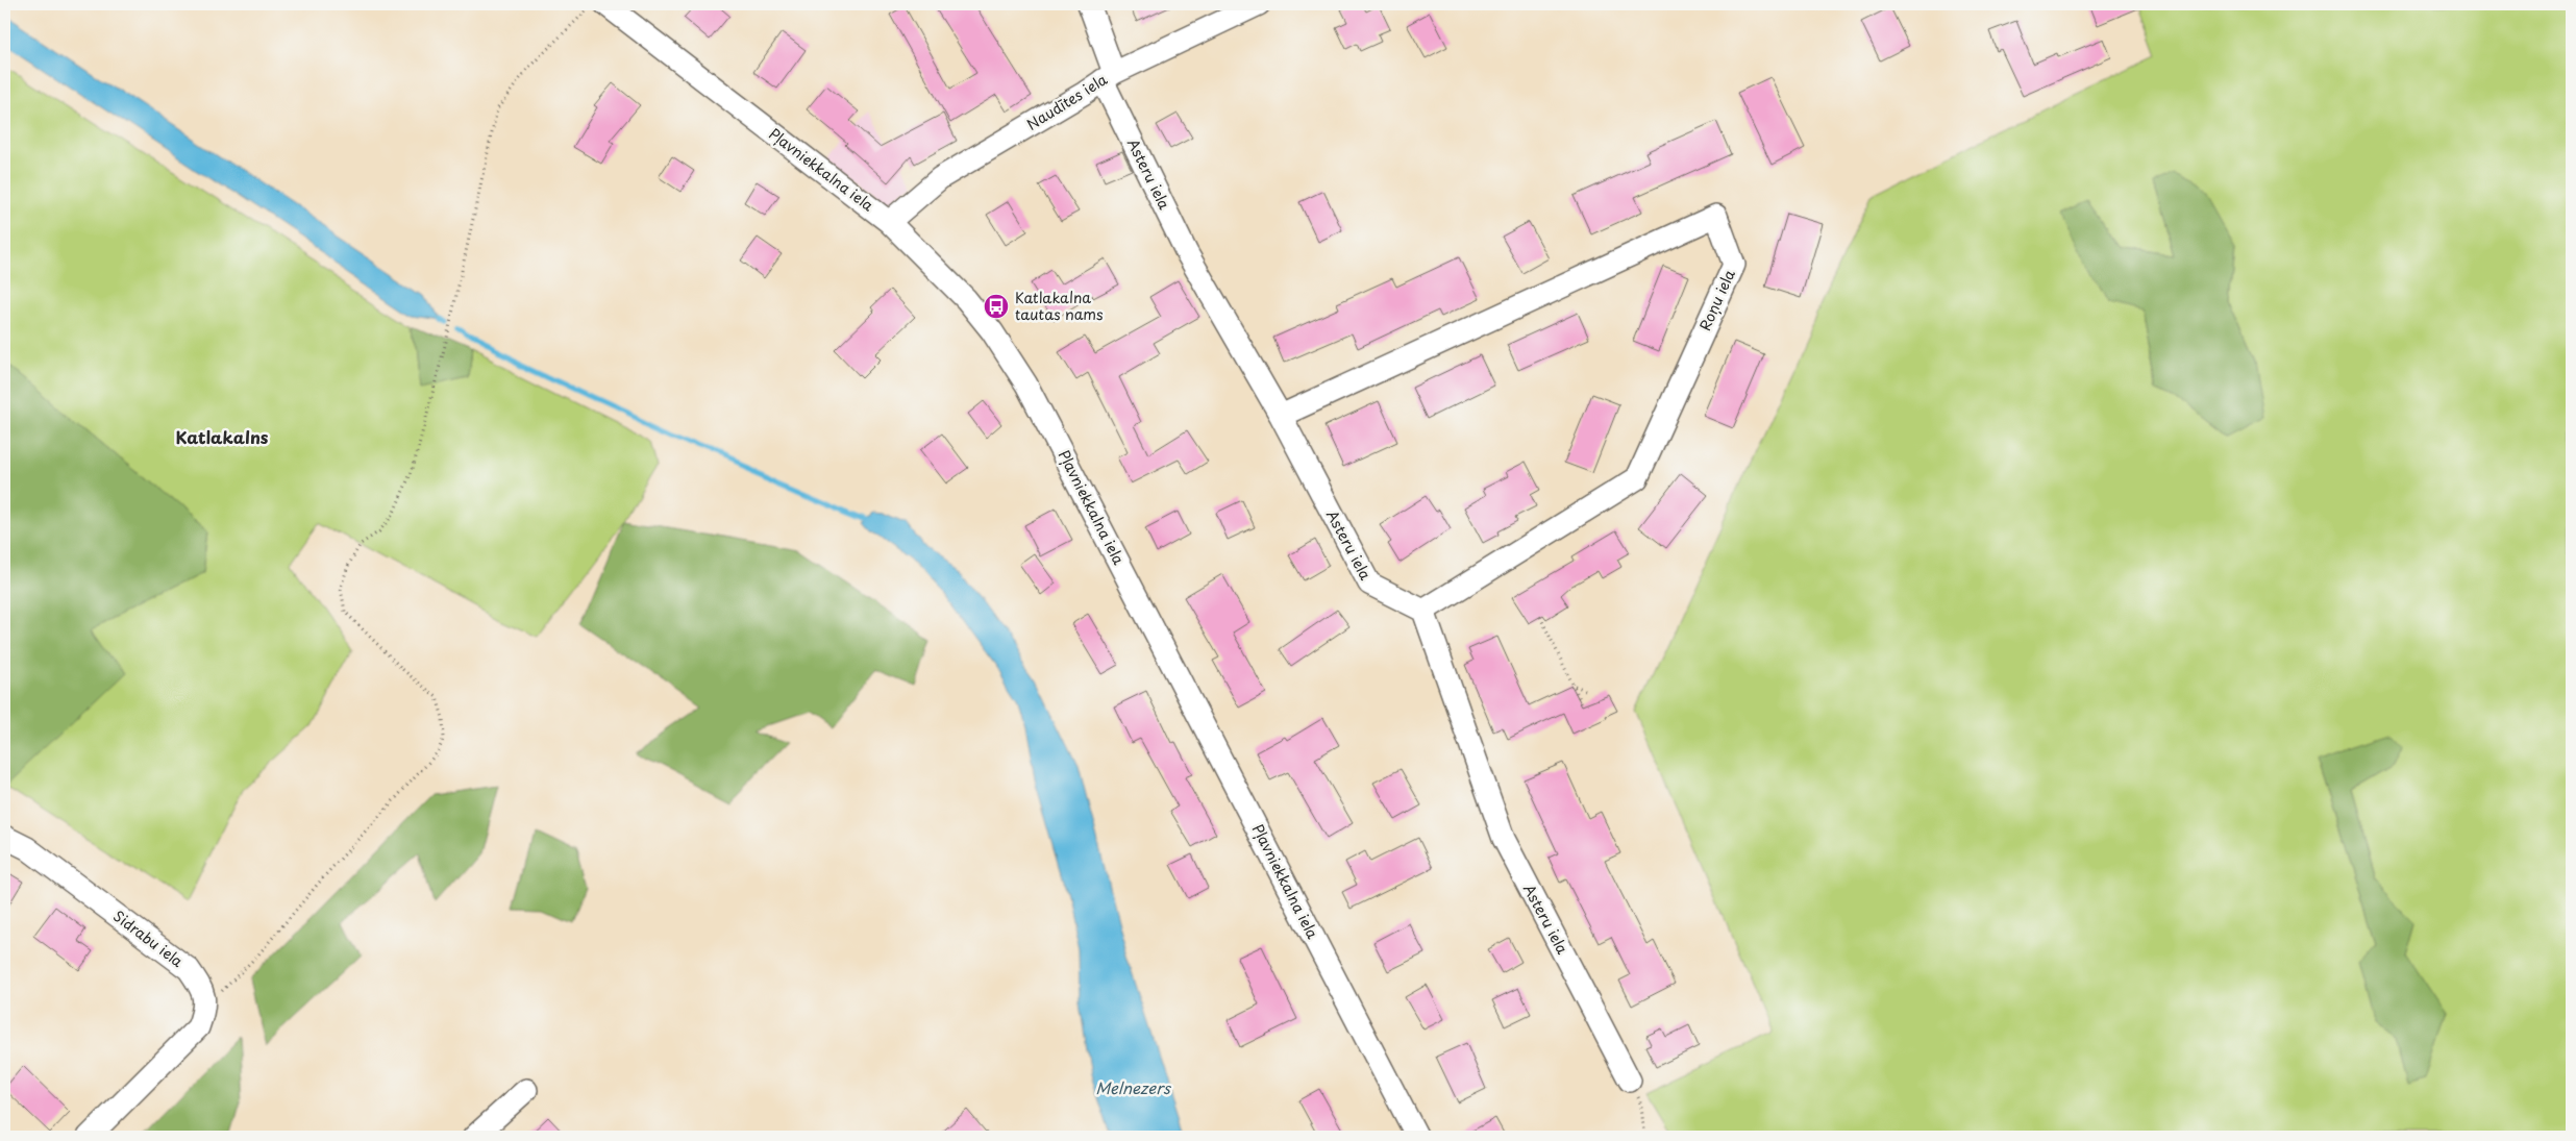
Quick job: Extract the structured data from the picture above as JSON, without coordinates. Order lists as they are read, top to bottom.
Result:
{
  "streets": {
    "street": [
      "Naudītes iela",
      "Pļavniekkalna iela",
      "Asteru iela",
      "Roņu iela",
      "Sidrabu iela"
    ]
  },
  "crossings": [
    ["Naudītes iela", "Pļavniekkalna iela"],
    ["Naudītes iela", "Asteru iela"],
    ["Asteru iela", "Roņu iela"]
  ],
  "districts": ["Katlakalns"],
  "water": ["Melnezers"],
  "places": {
    "bus stop": ["Katlakalna tautas nams"]
  }
}
